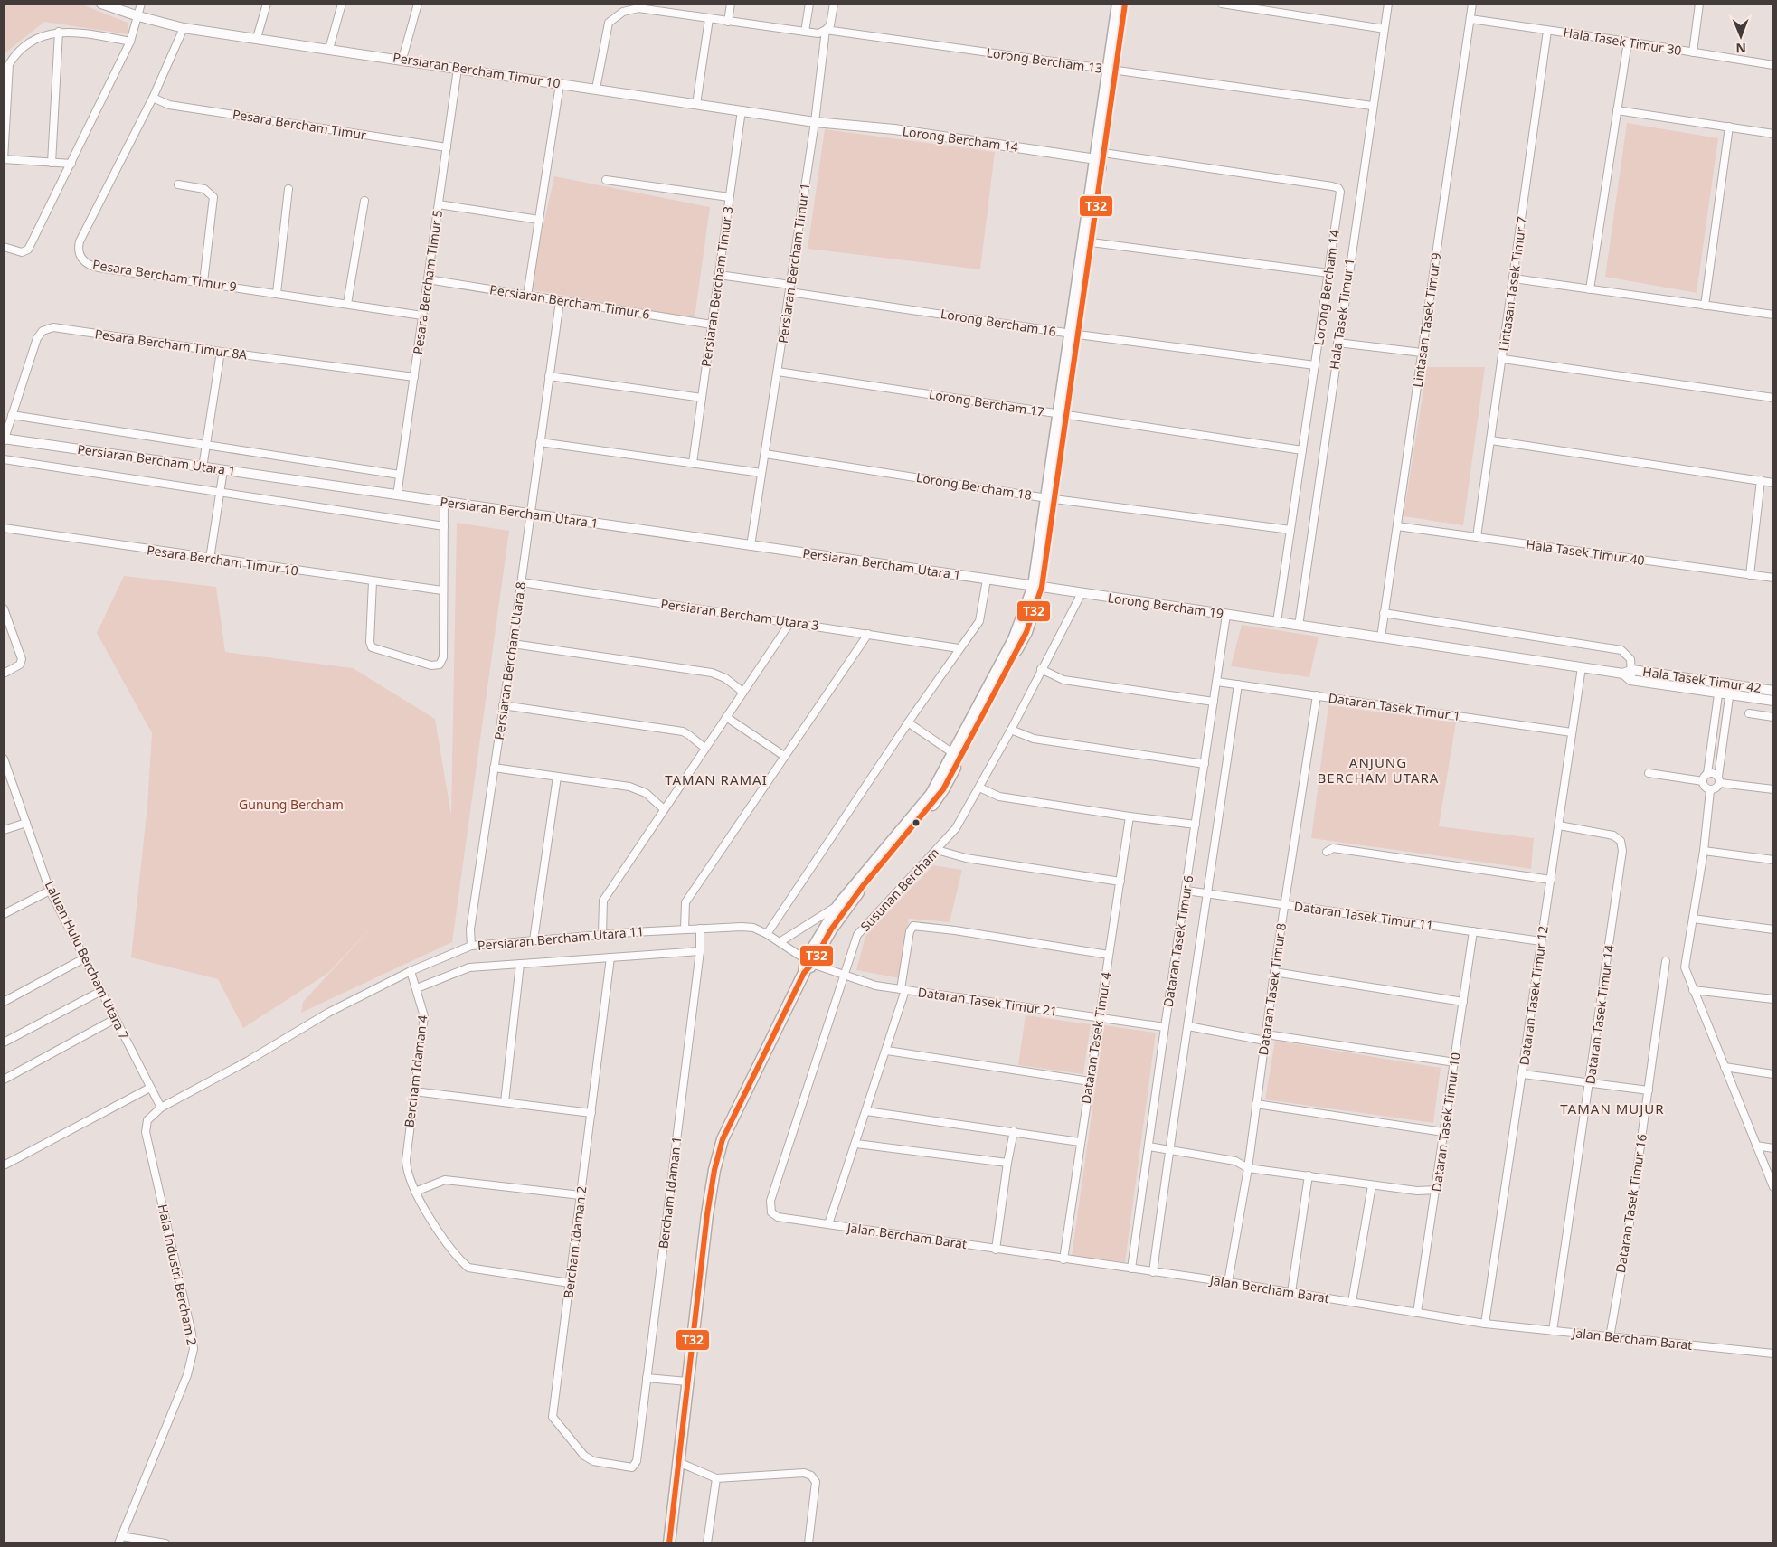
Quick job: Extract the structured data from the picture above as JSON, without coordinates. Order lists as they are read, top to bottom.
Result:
{
  "streets": {
    "street": [
      "Hala Tasek Timur 30",
      "Lorong Bercham 13",
      "Persiaran Bercham Timur 10",
      "Pesara Bercham Timur",
      "Lorong Bercham 14",
      "Persiaran Bercham Timur 1",
      "Pesara Bercham Timur 9",
      "Pesara Bercham Timur 5",
      "Lintasan Tasek Timur 7",
      "Persiaran Bercham Timur 3",
      "Persiaran Bercham Timur 6",
      "Hala Tasek Timur 1",
      "Lintasan Tasek Timur 9",
      "Lorong Bercham 16",
      "Pesara Bercham Timur 8A",
      "Lorong Bercham 17",
      "Persiaran Bercham Utara 1",
      "Lorong Bercham 18",
      "Hala Tasek Timur 40",
      "Pesara Bercham Timur 10",
      "Lorong Bercham 19",
      "Persiaran Bercham Utara 3",
      "Persiaran Bercham Utara 8",
      "Hala Tasek Timur 42",
      "Dataran Tasek Timur 1",
      "Susunan Bercham",
      "Dataran Tasek Timur 11",
      "Persiaran Bercham Utara 11",
      "Dataran Tasek Timur 6",
      "Laluan Hulu Bercham Utara 7",
      "Dataran Tasek Timur 8",
      "Dataran Tasek Timur 12",
      "Dataran Tasek Timur 21",
      "Dataran Tasek Timur 14",
      "Dataran Tasek Timur 4",
      "Bercham Idaman 4",
      "Dataran Tasek Timur 10",
      "Bercham Idaman 1",
      "Dataran Tasek Timur 16",
      "Jalan Bercham Barat",
      "Bercham Idaman 2",
      "Hala Industri Bercham 2"
    ]
  },
  "crossings": [
    ["Hala Tasek Timur 30", "Lintasan Tasek Timur 7"],
    ["Hala Tasek Timur 30", "Lintasan Tasek Timur 9"],
    ["Lorong Bercham 13", "Persiaran Bercham Timur 1"],
    ["Lorong Bercham 13", "Hala Tasek Timur 1"],
    ["Persiaran Bercham Timur 10", "Lorong Bercham 14"],
    ["Persiaran Bercham Timur 10", "Persiaran Bercham Timur 1"],
    ["Persiaran Bercham Timur 10", "Pesara Bercham Timur 9"],
    ["Persiaran Bercham Timur 10", "Pesara Bercham Timur 5"],
    ["Persiaran Bercham Timur 10", "Persiaran Bercham Timur 3"],
    ["Pesara Bercham Timur", "Pesara Bercham Timur 9"],
    ["Pesara Bercham Timur", "Pesara Bercham Timur 5"],
    ["Lorong Bercham 14", "Persiaran Bercham Timur 1"],
    ["Lorong Bercham 14", "Lorong Bercham 16"],
    ["Lorong Bercham 14", "Lorong Bercham 17"],
    ["Lorong Bercham 14", "Lorong Bercham 18"],
    ["Lorong Bercham 14", "Lorong Bercham 19"],
    ["Persiaran Bercham Timur 1", "Lorong Bercham 16"],
    ["Persiaran Bercham Timur 1", "Lorong Bercham 17"],
    ["Persiaran Bercham Timur 1", "Persiaran Bercham Utara 1"],
    ["Persiaran Bercham Timur 1", "Lorong Bercham 18"],
    ["Pesara Bercham Timur 9", "Pesara Bercham Timur 5"],
    ["Pesara Bercham Timur 5", "Persiaran Bercham Timur 6"],
    ["Pesara Bercham Timur 5", "Pesara Bercham Timur 8A"],
    ["Pesara Bercham Timur 5", "Persiaran Bercham Utara 1"],
    ["Lintasan Tasek Timur 7", "Hala Tasek Timur 40"],
    ["Persiaran Bercham Timur 3", "Persiaran Bercham Timur 6"],
    ["Persiaran Bercham Timur 3", "Lorong Bercham 16"],
    ["Persiaran Bercham Timur 6", "Persiaran Bercham Utara 8"],
    ["Hala Tasek Timur 1", "Lorong Bercham 19"],
    ["Lintasan Tasek Timur 9", "Hala Tasek Timur 40"],
    ["Lintasan Tasek Timur 9", "Lorong Bercham 19"],
    ["Pesara Bercham Timur 8A", "Persiaran Bercham Utara 1"],
    ["Persiaran Bercham Utara 1", "Lorong Bercham 19"],
    ["Persiaran Bercham Utara 1", "Persiaran Bercham Utara 8"],
    ["Lorong Bercham 19", "Hala Tasek Timur 42"],
    ["Lorong Bercham 19", "Susunan Bercham"],
    ["Lorong Bercham 19", "Dataran Tasek Timur 6"],
    ["Lorong Bercham 19", "Dataran Tasek Timur 12"],
    ["Persiaran Bercham Utara 3", "Persiaran Bercham Utara 8"],
    ["Persiaran Bercham Utara 8", "Persiaran Bercham Utara 11"],
    ["Dataran Tasek Timur 1", "Dataran Tasek Timur 6"],
    ["Dataran Tasek Timur 1", "Dataran Tasek Timur 8"],
    ["Dataran Tasek Timur 1", "Dataran Tasek Timur 12"],
    ["Susunan Bercham", "Dataran Tasek Timur 21"],
    ["Susunan Bercham", "Jalan Bercham Barat"],
    ["Dataran Tasek Timur 11", "Dataran Tasek Timur 6"],
    ["Dataran Tasek Timur 11", "Dataran Tasek Timur 8"],
    ["Dataran Tasek Timur 11", "Dataran Tasek Timur 12"],
    ["Dataran Tasek Timur 11", "Dataran Tasek Timur 10"],
    ["Persiaran Bercham Utara 11", "Laluan Hulu Bercham Utara 7"],
    ["Persiaran Bercham Utara 11", "Dataran Tasek Timur 21"],
    ["Persiaran Bercham Utara 11", "Bercham Idaman 4"],
    ["Persiaran Bercham Utara 11", "Bercham Idaman 1"],
    ["Persiaran Bercham Utara 11", "Hala Industri Bercham 2"],
    ["Dataran Tasek Timur 6", "Dataran Tasek Timur 21"],
    ["Dataran Tasek Timur 6", "Jalan Bercham Barat"],
    ["Laluan Hulu Bercham Utara 7", "Hala Industri Bercham 2"],
    ["Dataran Tasek Timur 8", "Jalan Bercham Barat"],
    ["Dataran Tasek Timur 12", "Dataran Tasek Timur 14"],
    ["Dataran Tasek Timur 12", "Jalan Bercham Barat"],
    ["Dataran Tasek Timur 21", "Dataran Tasek Timur 4"],
    ["Dataran Tasek Timur 14", "Jalan Bercham Barat"],
    ["Dataran Tasek Timur 4", "Jalan Bercham Barat"],
    ["Bercham Idaman 4", "Bercham Idaman 2"],
    ["Dataran Tasek Timur 10", "Jalan Bercham Barat"],
    ["Bercham Idaman 1", "Bercham Idaman 2"],
    ["Dataran Tasek Timur 16", "Jalan Bercham Barat"]
  ],
  "districts": ["ANJUNG BERCHAM UTARA", "TAMAN RAMAI", "TAMAN MUJUR"],
  "parks": ["Gunung Bercham"],
  "lines": ["transit line T32"],
  "north": "bottom"
}
